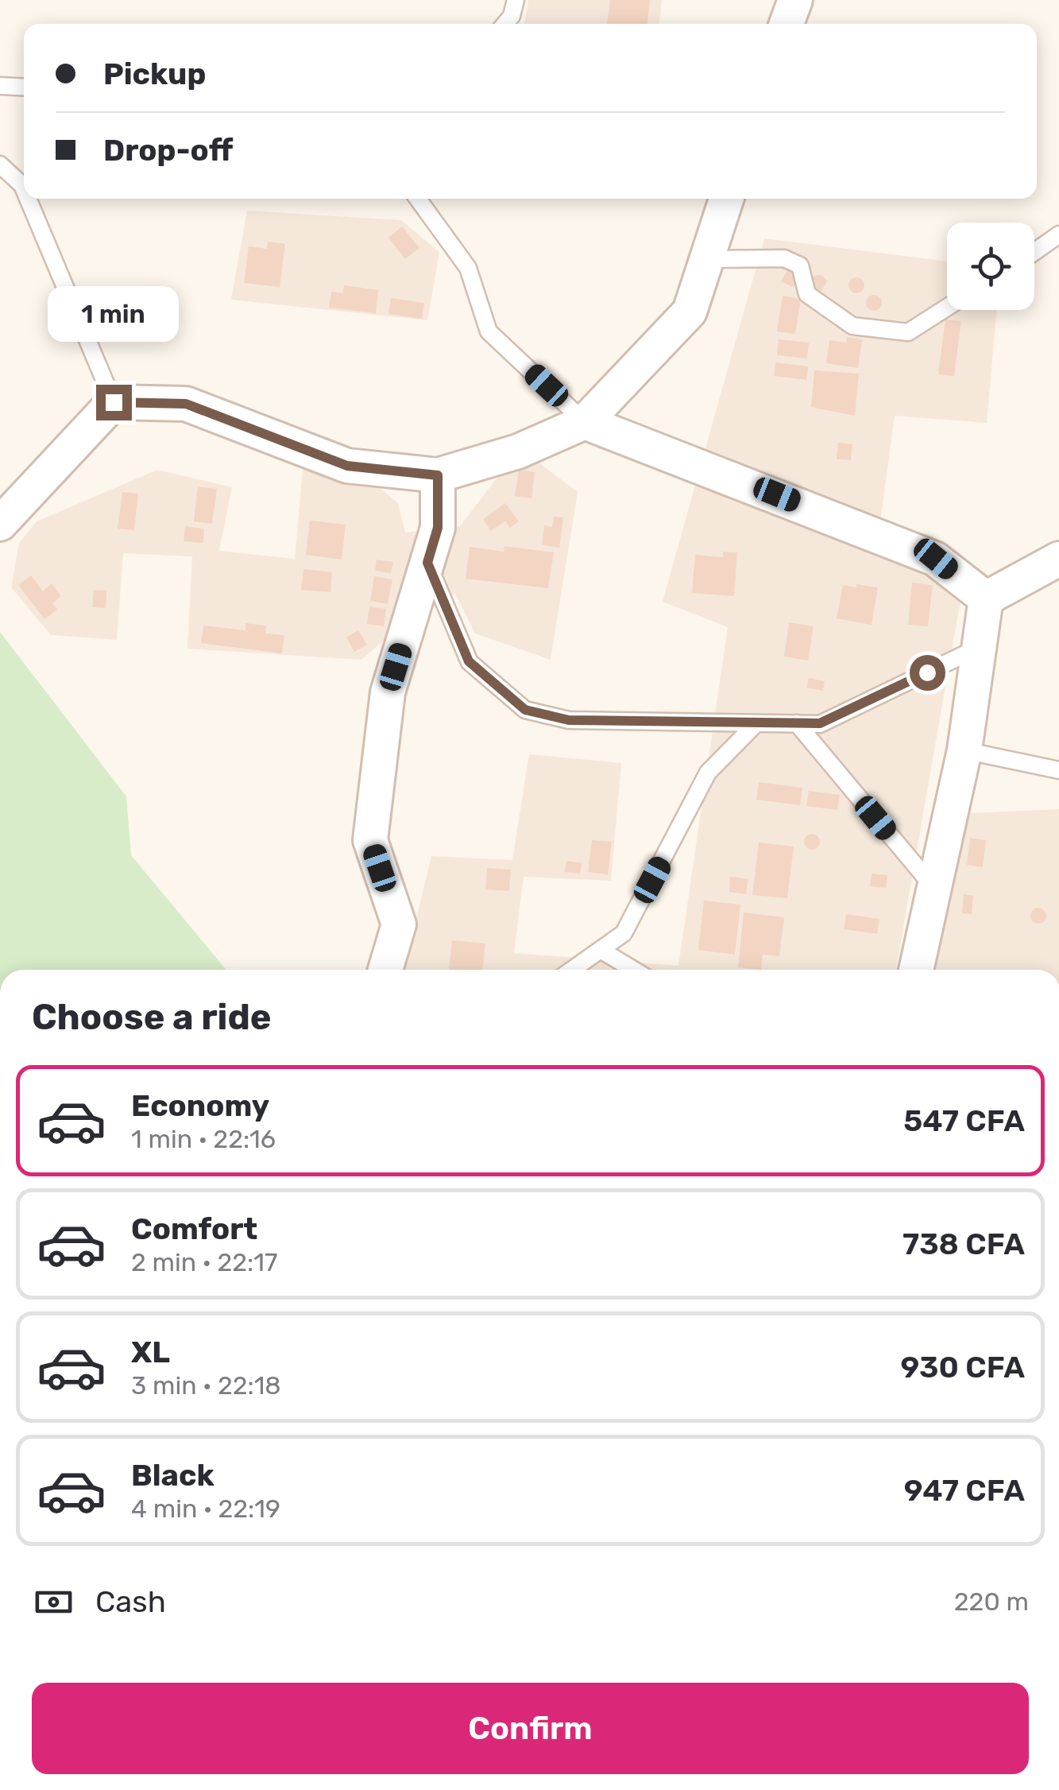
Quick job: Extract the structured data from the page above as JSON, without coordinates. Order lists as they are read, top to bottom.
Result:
{
  "page": {
    "banner": ["Pickup", "Drop-off"],
    "bubble": "1 min",
    "heading": "Choose a ride",
    "list": [
      {
        "name": "Economy",
        "note": "1 min · 22:16",
        "value": "547 CFA"
      },
      {
        "name": "Comfort",
        "note": "2 min · 22:17",
        "value": "738 CFA"
      },
      {
        "name": "XL",
        "note": "3 min · 22:18",
        "value": "930 CFA"
      },
      {
        "name": "Black",
        "note": "4 min · 22:19",
        "value": "947 CFA"
      }
    ],
    "pay": ["Cash", "220 m"],
    "buttons": "Confirm"
  }
}
